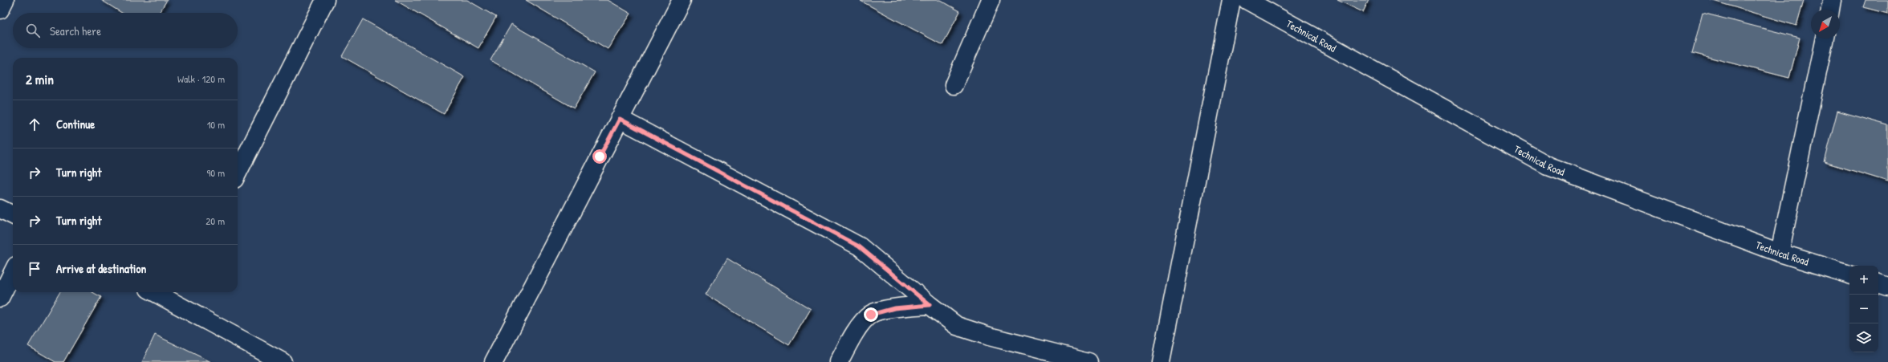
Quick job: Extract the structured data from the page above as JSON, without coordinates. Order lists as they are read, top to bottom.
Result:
{
  "streets": {
    "street": ["Technical Road"]
  },
  "north": "bottom left",
  "page": {
    "search": "Search here",
    "heading": ["2 min", "Walk · 120 m"],
    "list": [
      ["Continue", "10 m"],
      ["Turn right", "90 m"],
      ["Turn right", "20 m"],
      "Arrive at destination"
    ],
    "map_buttons": ["+", "−"]
  }
}
